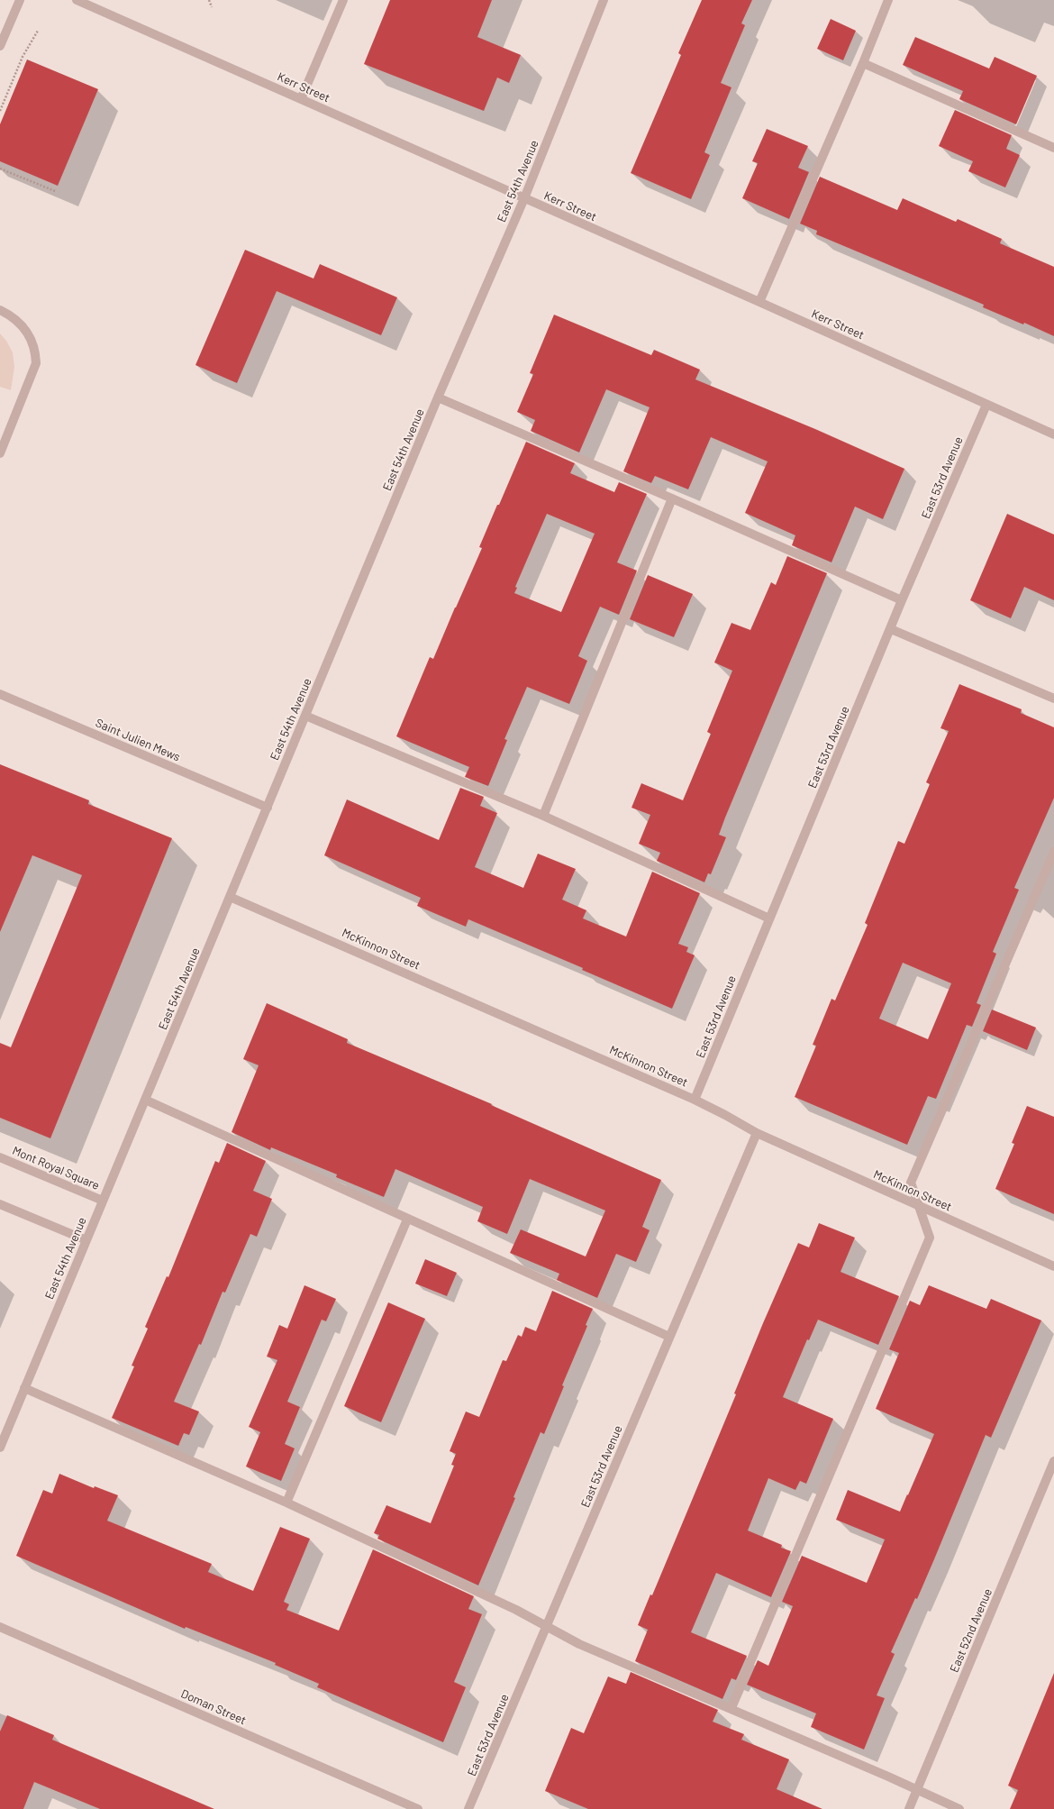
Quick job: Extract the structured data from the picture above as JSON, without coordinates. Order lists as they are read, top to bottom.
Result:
{
  "streets": {
    "street": [
      "Kerr Street",
      "East 54th Avenue",
      "East 53rd Avenue",
      "Saint Julien Mews",
      "McKinnon Street",
      "Mont Royal Square",
      "East 52nd Avenue",
      "Doman Street"
    ]
  },
  "crossings": [
    ["Kerr Street", "East 54th Avenue"],
    ["Kerr Street", "East 53rd Avenue"],
    ["East 54th Avenue", "Saint Julien Mews"],
    ["East 54th Avenue", "McKinnon Street"],
    ["East 54th Avenue", "Mont Royal Square"],
    ["East 53rd Avenue", "McKinnon Street"]
  ]
}
